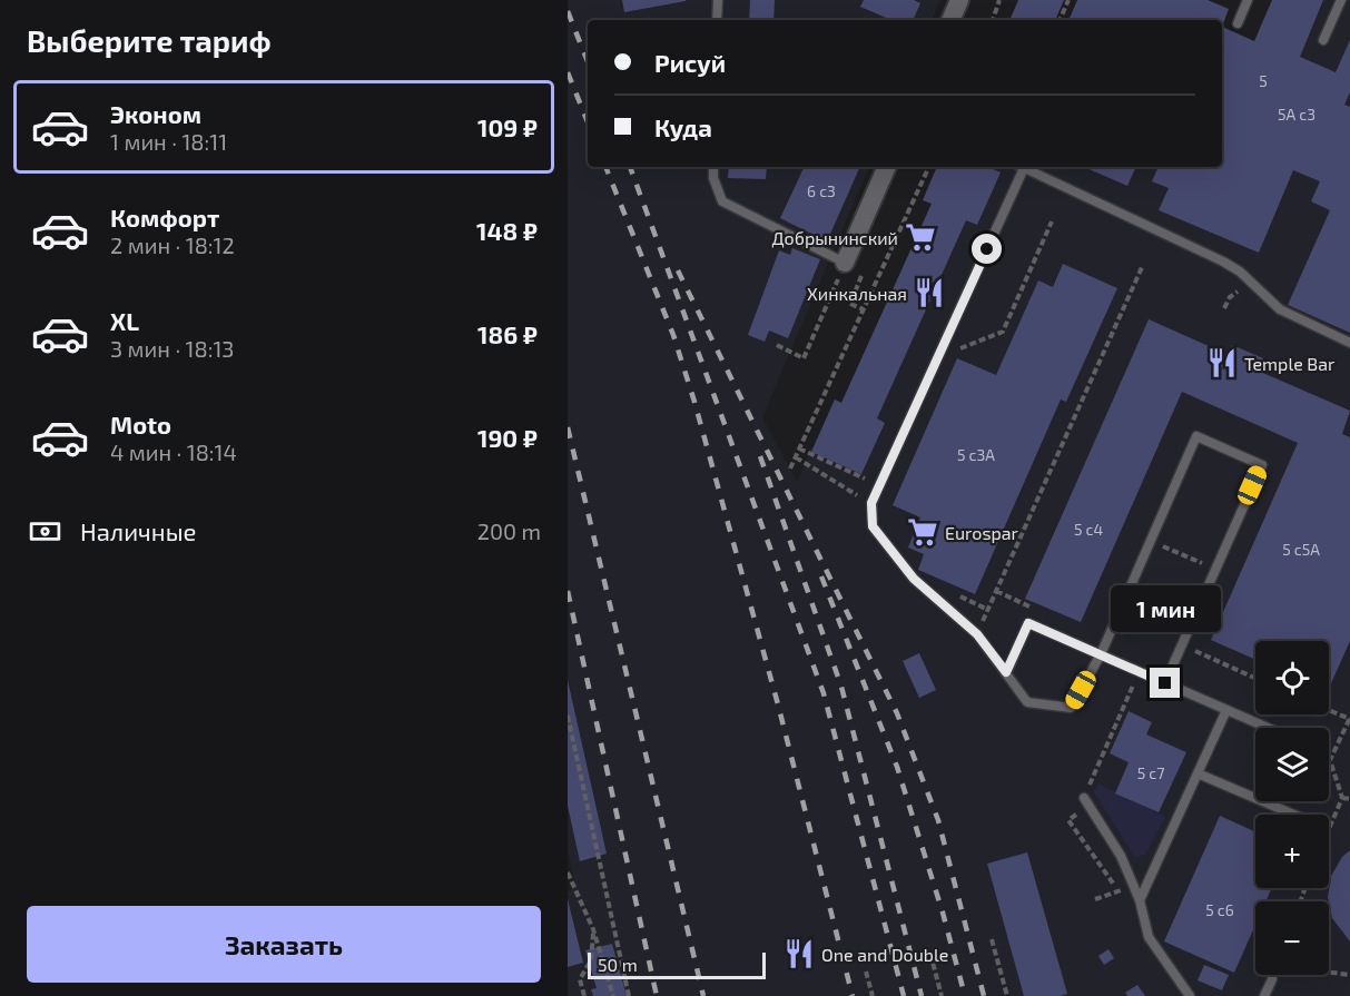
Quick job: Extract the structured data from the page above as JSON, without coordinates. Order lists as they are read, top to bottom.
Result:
{
  "places": {
    "supermarket": ["Добрынинский", "Eurospar"],
    "restaurant": ["Хинкальная", "Temple Bar", "One and Double"]
  },
  "house_numbers": [
    "5",
    "5А с3",
    "6 с3",
    "5 с3А",
    "5 с4",
    "5 с5А",
    "5 с7",
    "5 с6"
  ],
  "scale_bar": "50 m",
  "page": {
    "heading": "Выберите тариф",
    "banner": ["Рисуй", "Куда"],
    "list": [
      {
        "name": "Эконом",
        "note": "1 мин · 18:11",
        "value": "109 ₽"
      },
      {
        "name": "Комфорт",
        "note": "2 мин · 18:12",
        "value": "148 ₽"
      },
      {
        "name": "XL",
        "note": "3 мин · 18:13",
        "value": "186 ₽"
      },
      {
        "name": "Moto",
        "note": "4 мин · 18:14",
        "value": "190 ₽"
      }
    ],
    "pay": ["Наличные", "200 m"],
    "bubble": "1 мин",
    "map_buttons": ["+", "−"],
    "buttons": "Заказать",
    "scale": "50 m"
  }
}
